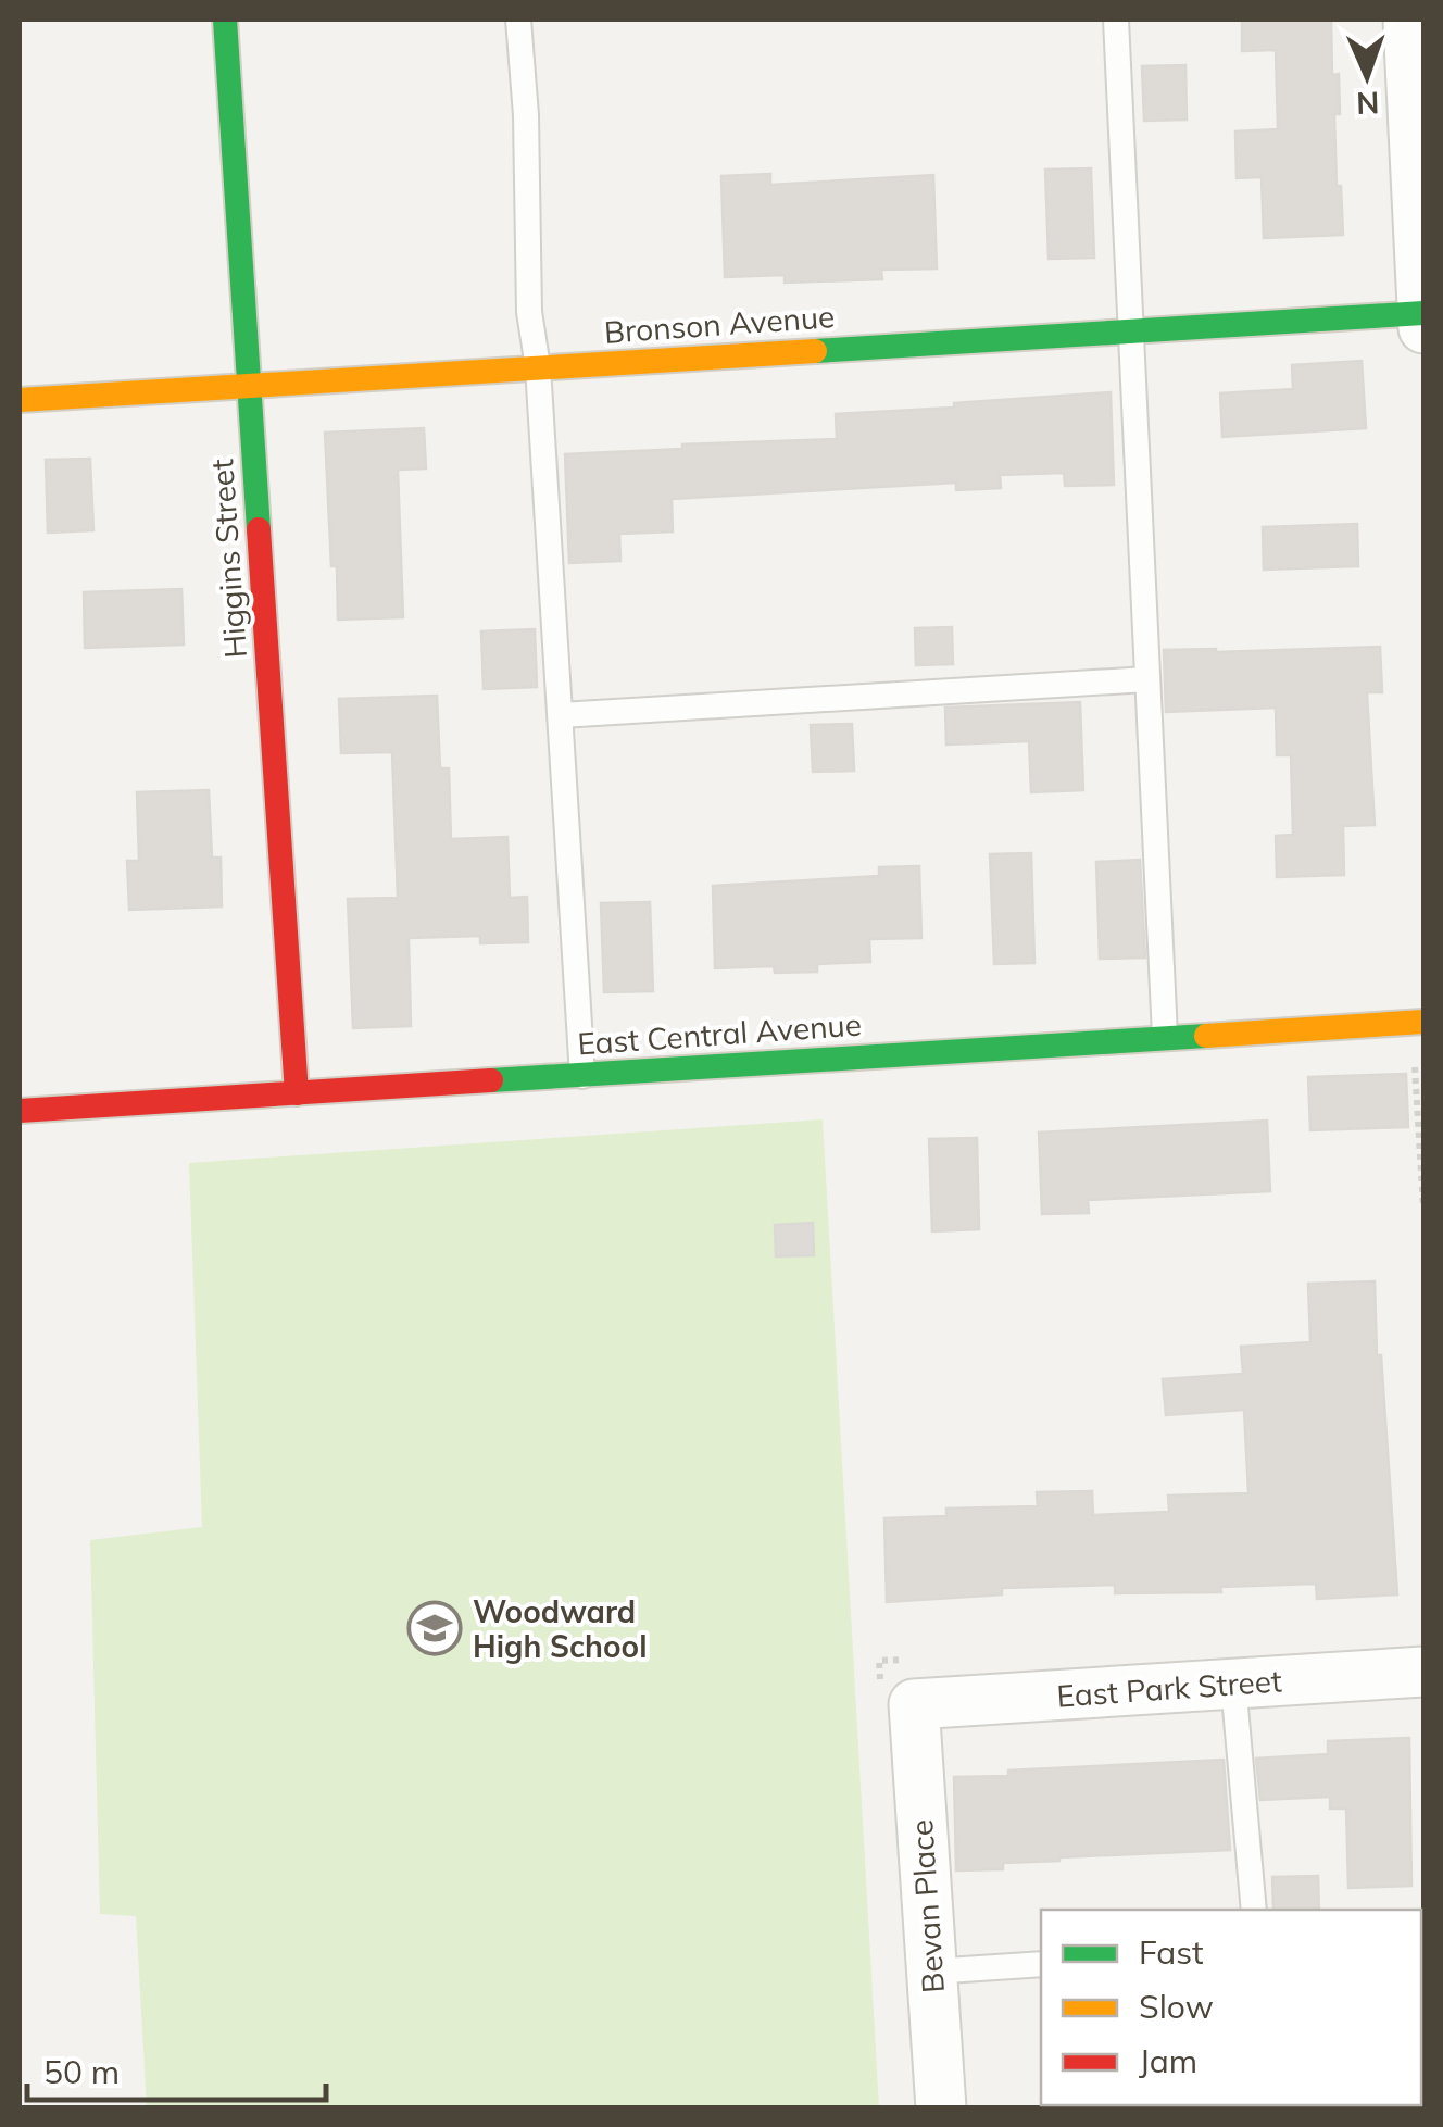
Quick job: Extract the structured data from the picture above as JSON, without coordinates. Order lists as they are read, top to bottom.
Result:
{
  "streets": {
    "street": [
      "Bronson Avenue",
      "Higgins Street",
      "East Central Avenue",
      "East Park Street",
      "Bevan Place"
    ]
  },
  "crossings": [
    ["Bronson Avenue", "Higgins Street"],
    ["Higgins Street", "East Central Avenue"],
    ["East Park Street", "Bevan Place"]
  ],
  "places": {
    "school or university": ["Woodward High School"]
  },
  "legend": ["Fast", "Slow", "Jam"],
  "scale_bar": "50 m",
  "north": "bottom"
}
